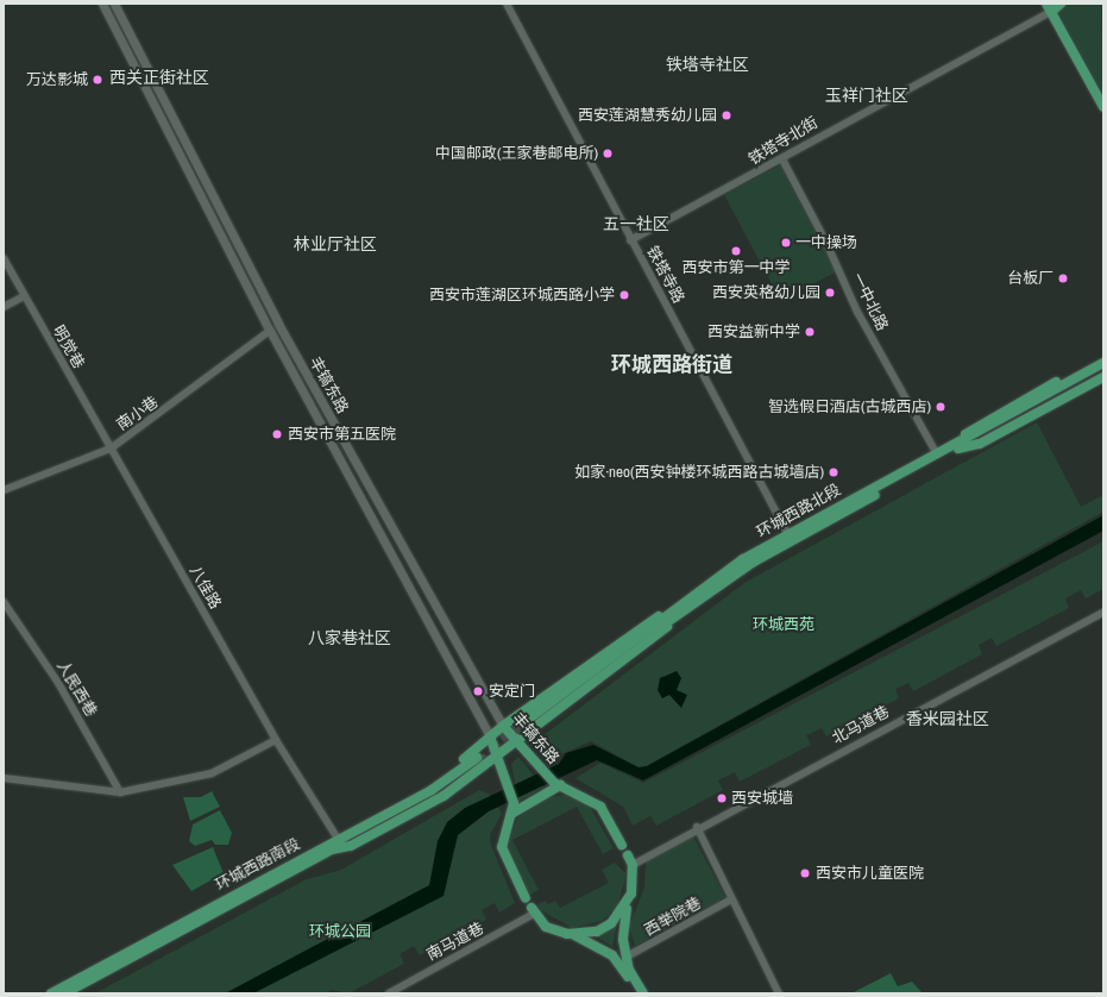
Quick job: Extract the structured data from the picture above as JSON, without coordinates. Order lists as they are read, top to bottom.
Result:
{
  "streets": {
    "main road": ["丰镐东路", "环城西路北段", "环城西路南段"],
    "street": [
      "铁塔寺北街",
      "铁塔寺路",
      "一中北路",
      "明觉巷",
      "南小巷",
      "八佳路",
      "人民西巷",
      "北马道巷",
      "西举院巷",
      "南马道巷"
    ]
  },
  "crossings": [
    ["铁塔寺北街", "铁塔寺路"],
    ["铁塔寺北街", "一中北路"],
    ["铁塔寺路", "环城西路北段"],
    ["一中北路", "环城西路北段"],
    ["明觉巷", "南小巷"],
    ["明觉巷", "八佳路"],
    ["丰镐东路", "南小巷"],
    ["南小巷", "八佳路"],
    ["八佳路", "环城西路南段"]
  ],
  "districts": [
    "铁塔寺社区",
    "西关正街社区",
    "玉祥门社区",
    "五一社区",
    "林业厅社区",
    "环城西路街道",
    "八家巷社区",
    "香米园社区"
  ],
  "parks": ["环城西苑", "环城公园"],
  "places": [
    "万达影城",
    "西安莲湖慧秀幼儿园",
    "中国邮政(王家巷邮电所)",
    "一中操场",
    "西安市第一中学",
    "台板厂",
    "西安英格幼儿园",
    "西安市莲湖区环城西路小学",
    "西安益新中学",
    "智选假日酒店(古城西店)",
    "西安市第五医院",
    "如家·neo(西安钟楼环城西路古城墙店)",
    "安定门",
    "西安城墙",
    "西安市儿童医院"
  ]
}
